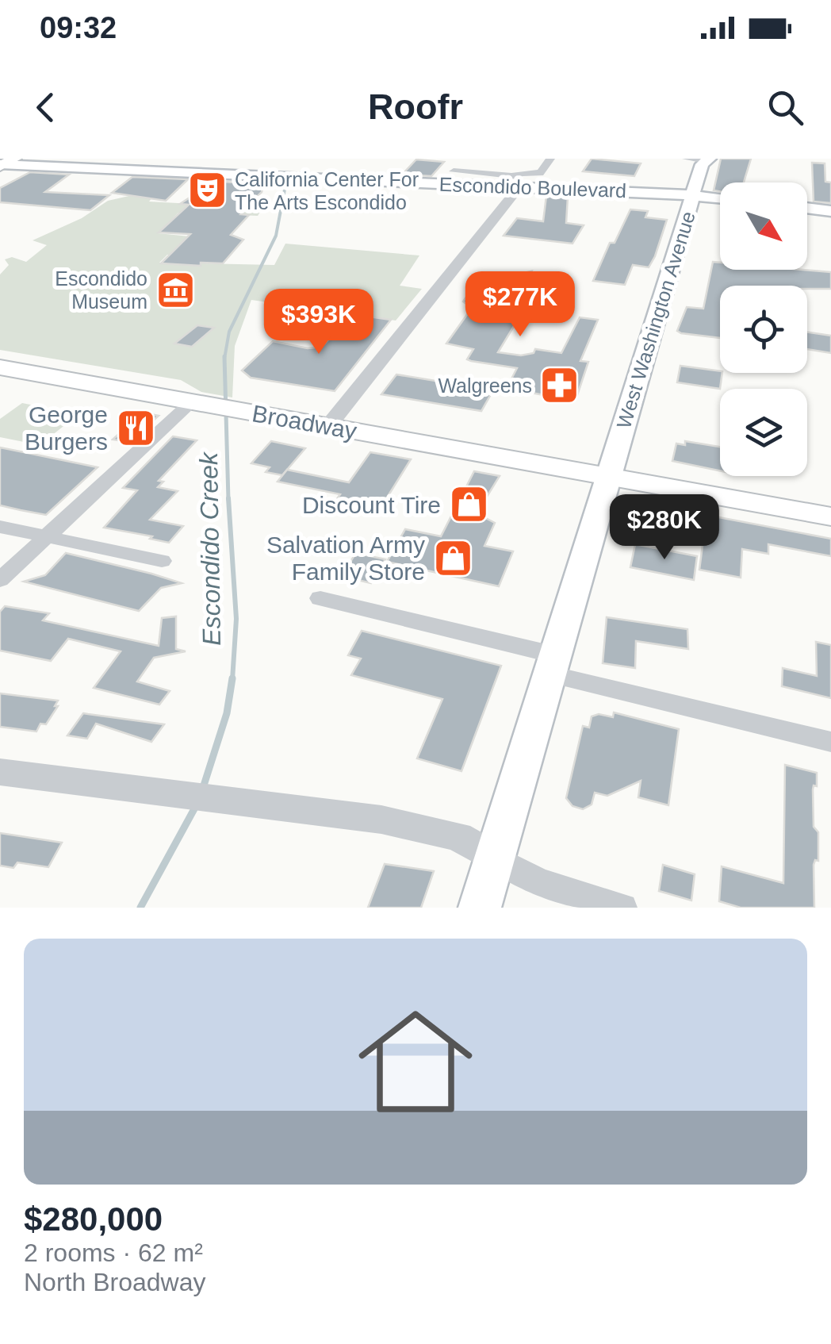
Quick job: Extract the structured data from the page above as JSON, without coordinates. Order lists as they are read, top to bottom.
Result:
{
  "streets": {
    "main road": ["Escondido Boulevard", "West Washington Avenue", "Broadway"]
  },
  "crossings": [
    ["Escondido Boulevard", "West Washington Avenue"],
    ["West Washington Avenue", "Broadway"]
  ],
  "water": ["Escondido Creek"],
  "places": {
    "theatre": ["California Center For The Arts Escondido"],
    "museum": ["Escondido Museum"],
    "pharmacy": ["Walgreens"],
    "restaurant": ["George Burgers"],
    "shop": ["Discount Tire", "Salvation Army Family Store"]
  },
  "north": "bottom right",
  "page": {
    "status": "09:32",
    "header": "Roofr",
    "price": ["$277K", "$393K", "$280K"],
    "list": [
      {
        "name": "$280,000",
        "note": "2 rooms · 62 m² · North Broadway"
      }
    ]
  }
}
